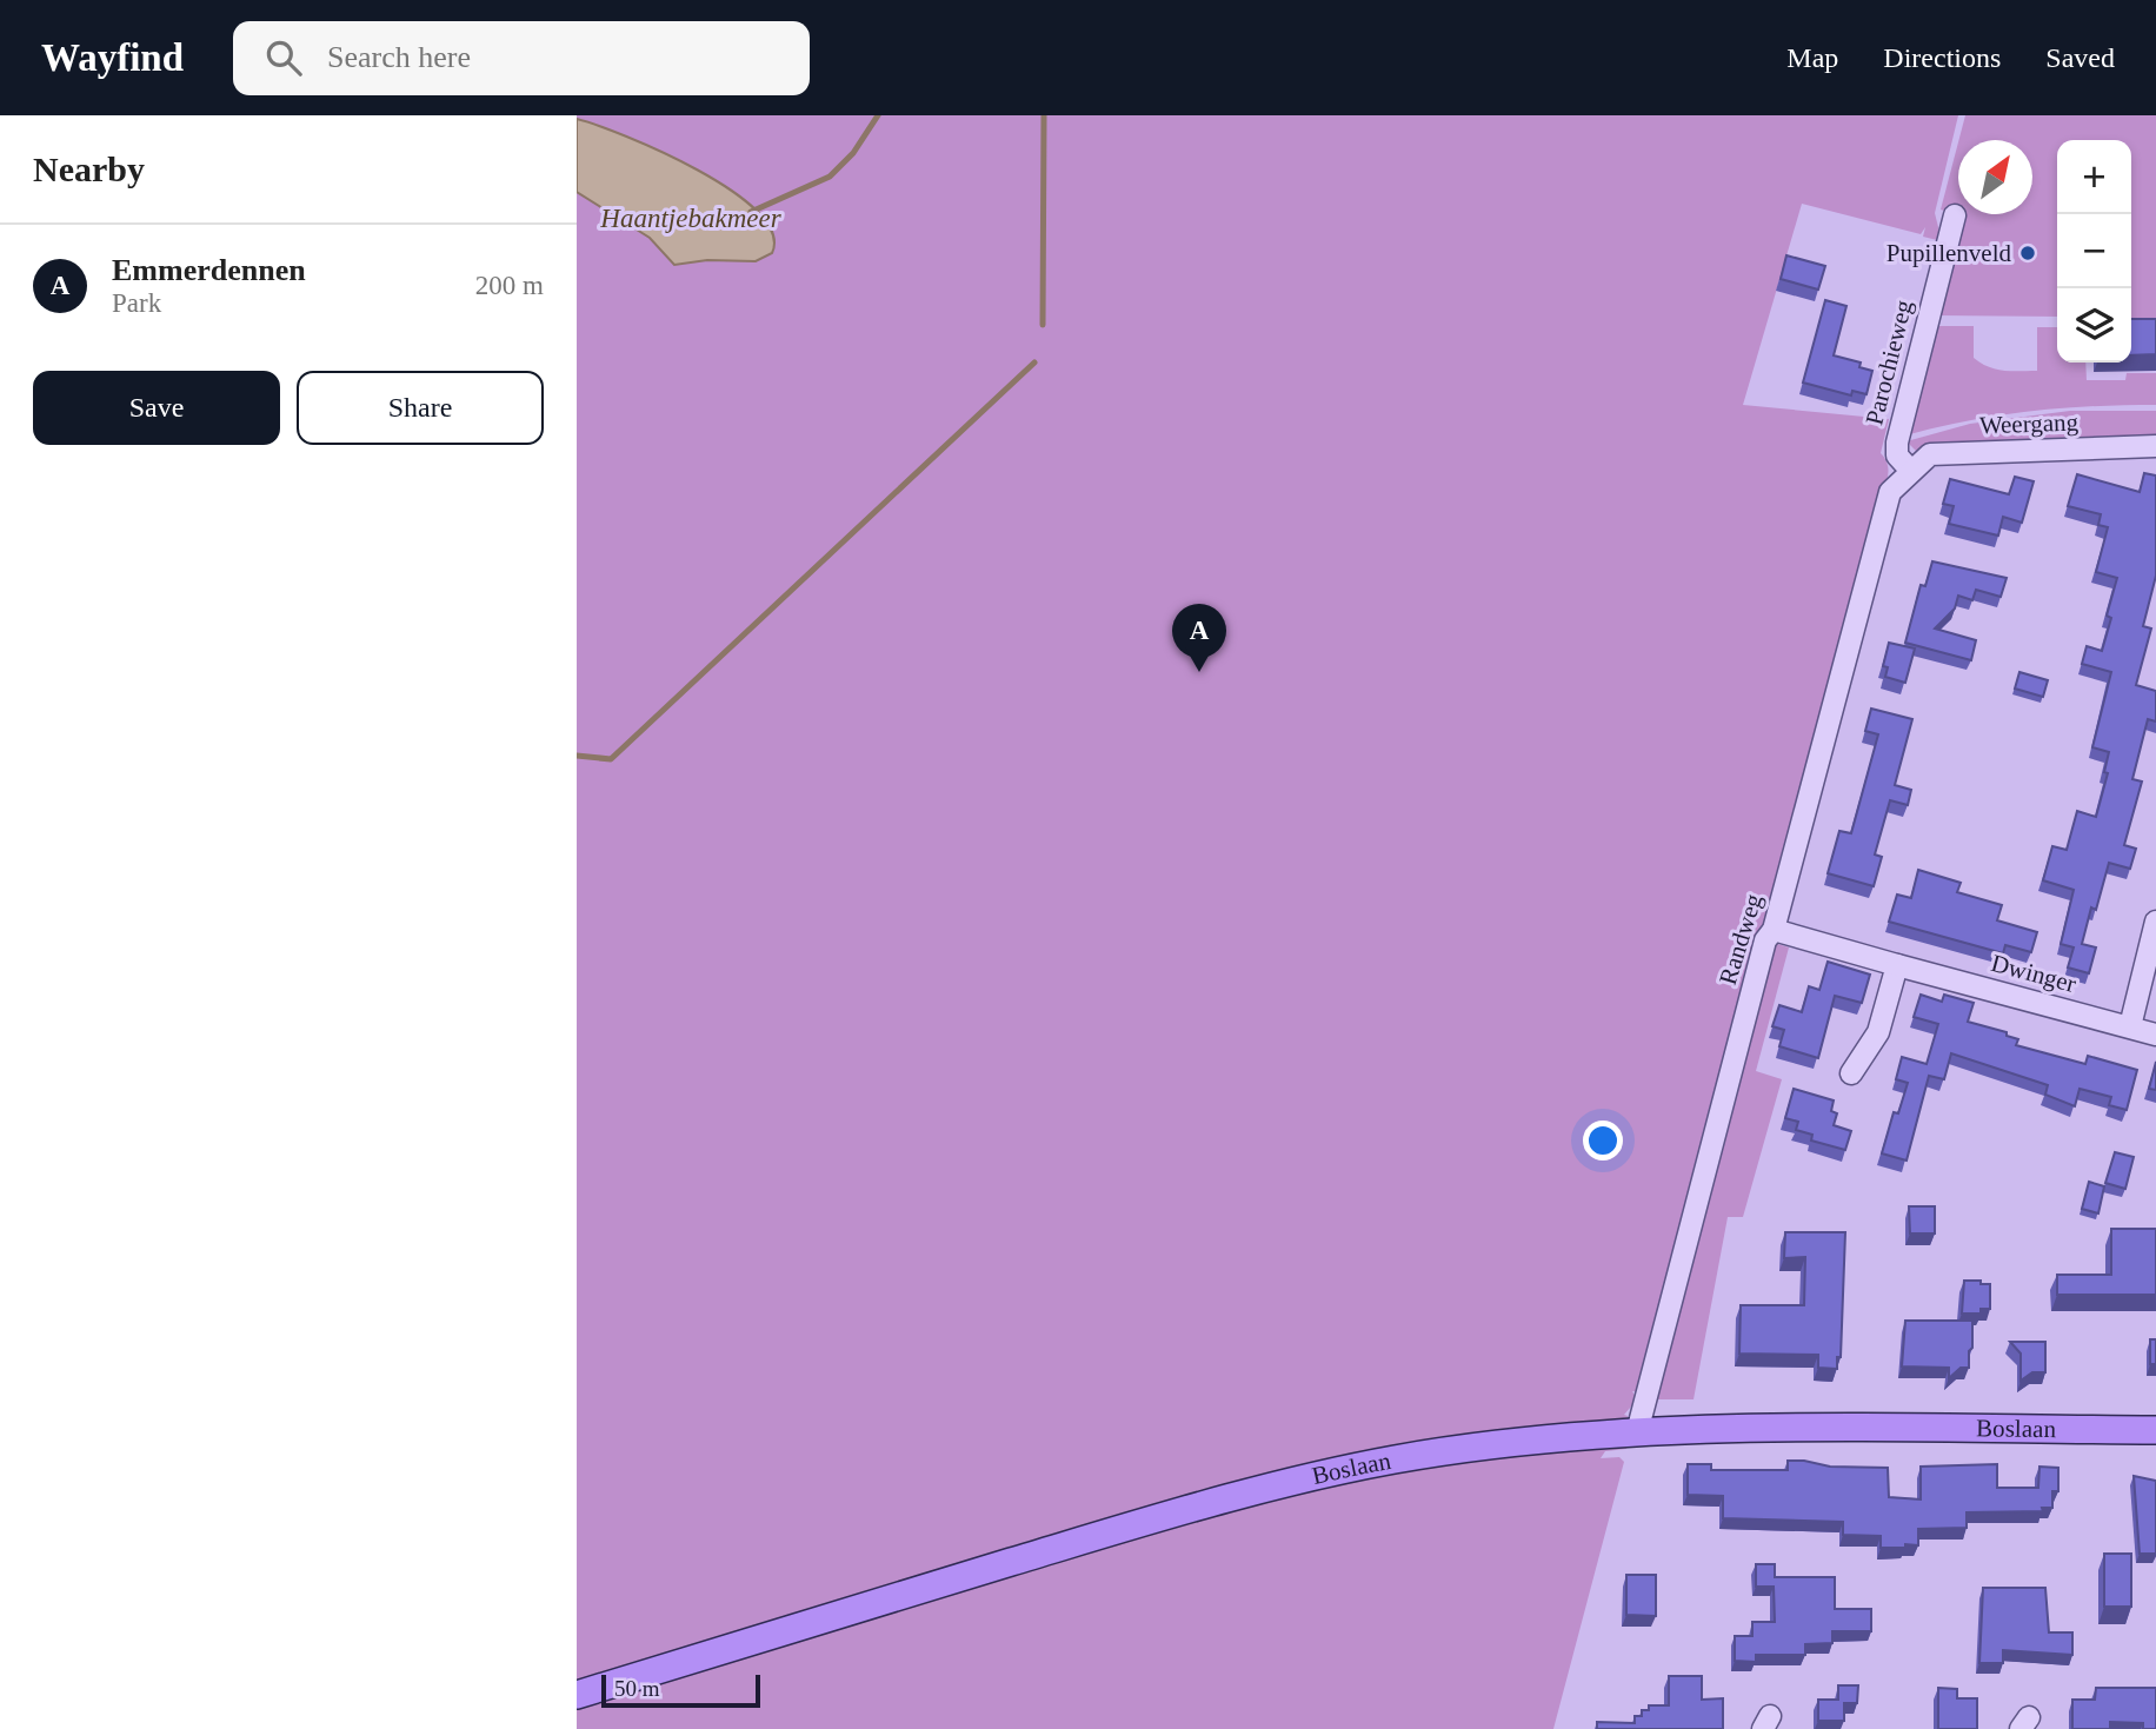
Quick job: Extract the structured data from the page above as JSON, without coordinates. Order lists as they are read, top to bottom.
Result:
{
  "streets": {
    "main road": ["Boslaan"],
    "street": [
      "Parochieweg",
      "Weergang",
      "Randweg",
      "Dwinger"
    ]
  },
  "crossings": [
    ["Parochieweg", "Weergang"],
    ["Parochieweg", "Randweg"],
    ["Weergang", "Randweg"],
    ["Randweg", "Dwinger"],
    ["Randweg", "Boslaan"]
  ],
  "water": ["Haantjebakmeer"],
  "places": ["Pupillenveld"],
  "scale_bar": "50 m",
  "north": "top right",
  "page": {
    "header": "Wayfind",
    "search": "Search here",
    "nav": ["Map", "Directions", "Saved"],
    "heading": "Nearby",
    "map_buttons": ["+", "−"],
    "list": [
      {
        "mark": "A",
        "name": "Emmerdennen",
        "note": "Park",
        "value": "200 m"
      }
    ],
    "buttons": ["Save", "Share"],
    "pins": "A",
    "scale": "50 m"
  }
}
